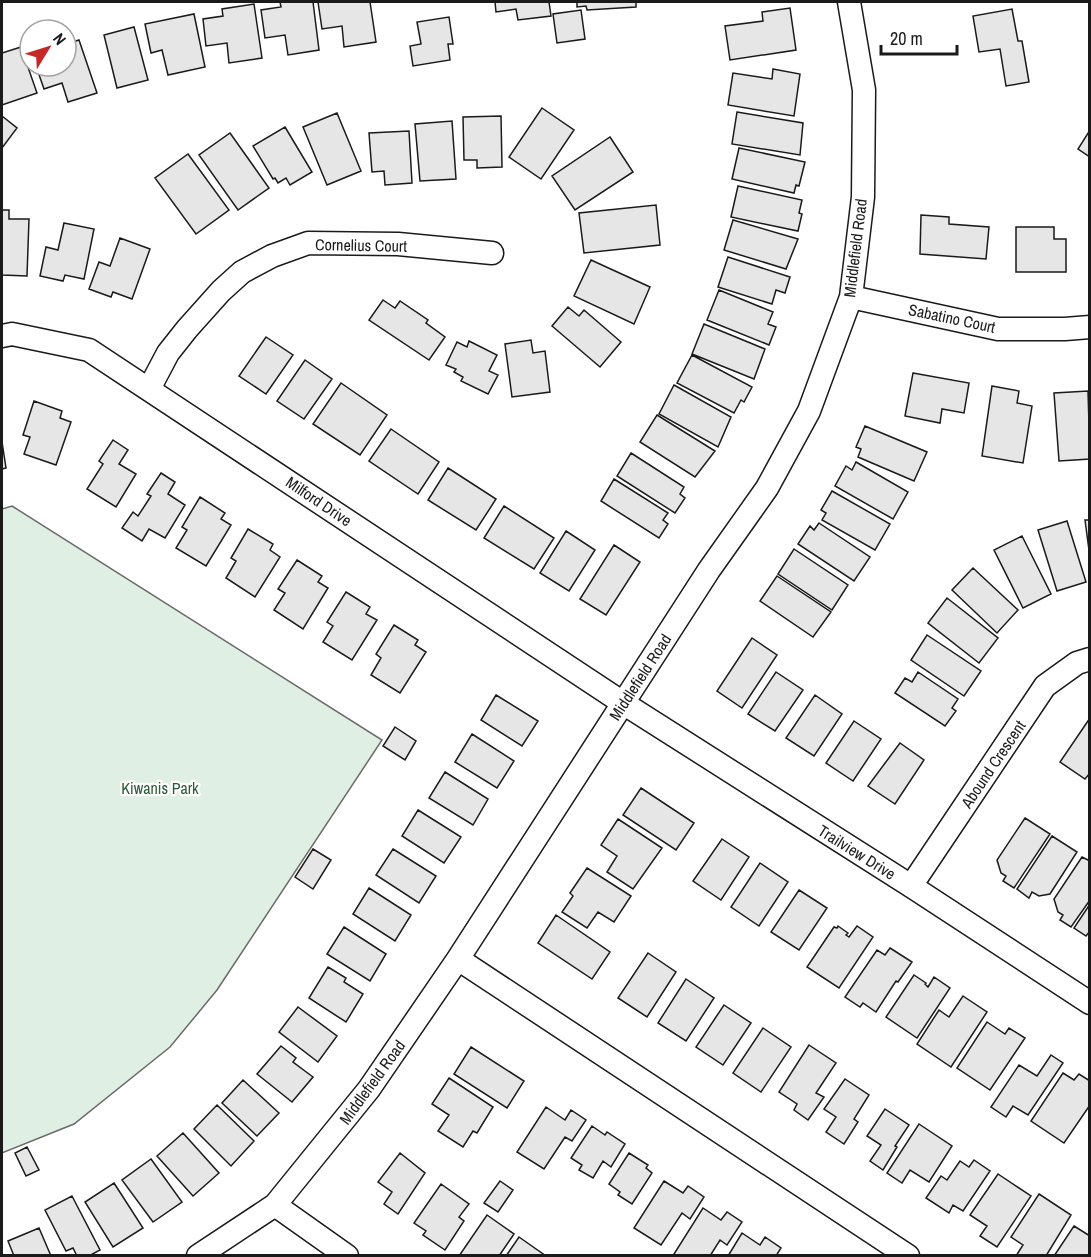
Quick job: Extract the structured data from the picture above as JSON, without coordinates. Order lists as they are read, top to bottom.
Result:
{
  "streets": {
    "street": [
      "Cornelius Court",
      "Middlefield Road",
      "Sabatino Court",
      "Milford Drive",
      "Abound Crescent",
      "Trailview Drive"
    ]
  },
  "crossings": [
    ["Cornelius Court", "Milford Drive"],
    ["Middlefield Road", "Sabatino Court"],
    ["Middlefield Road", "Milford Drive"],
    ["Middlefield Road", "Trailview Drive"],
    ["Milford Drive", "Trailview Drive"],
    ["Abound Crescent", "Trailview Drive"]
  ],
  "parks": ["Kiwanis Park"],
  "scale_bar": "20 m",
  "north": "top right"
}
